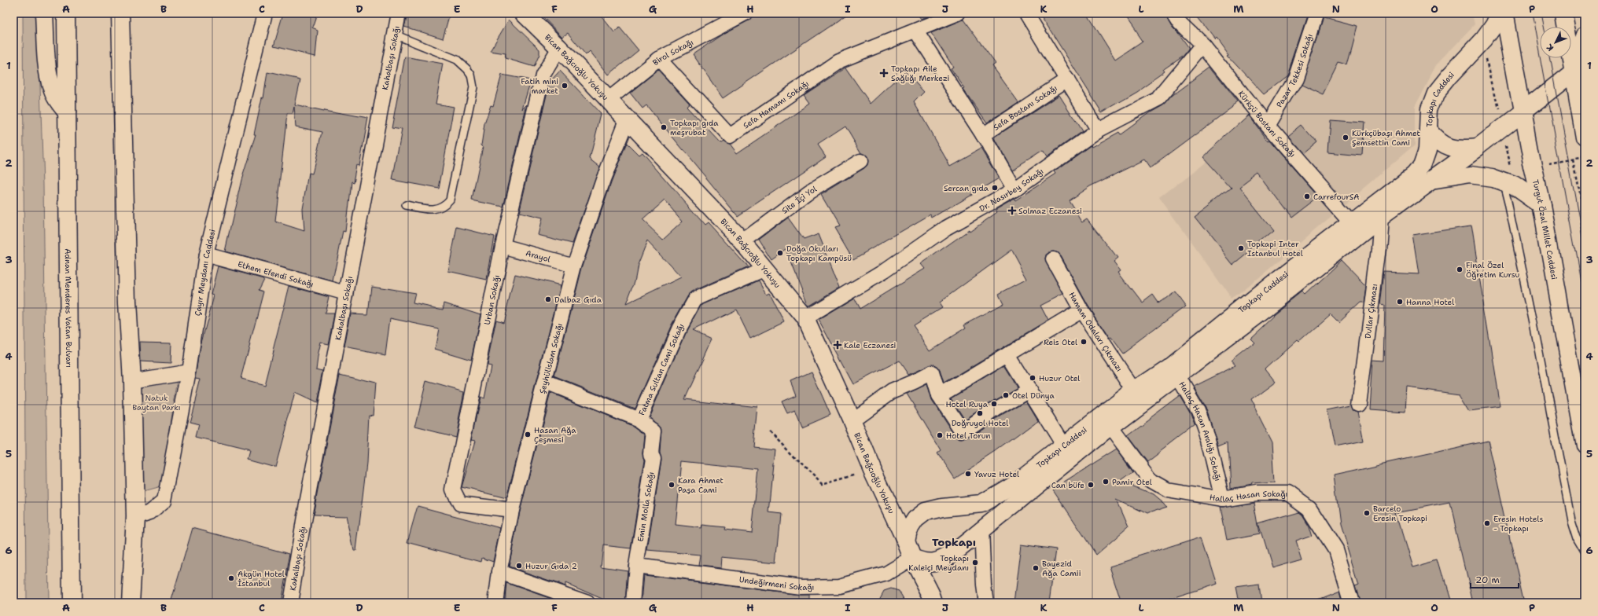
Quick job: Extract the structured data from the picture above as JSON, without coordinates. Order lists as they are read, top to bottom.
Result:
{
  "streets": {
    "main road": [
      "Bican Bağcıoğlu Yokuşu",
      "Topkapı Caddesi",
      "Turgut Özal Millet Caddesi",
      "Adnan Menderes Vatan Bulvarı"
    ],
    "street": [
      "Birol Sokağı",
      "Kahalbaşı Sokağı",
      "Pazar Tekkesi Sokağı",
      "Sefa Hamamı Sokağı",
      "Sefa Bostanı Sokağı",
      "Kürkçü Bostanı Sokağı",
      "Dr. Nasırbey Sokağı",
      "Site İçi Yol",
      "Arayol",
      "Çayır Meydanı Caddesi",
      "Ethem Efendi Sokağı",
      "Urban Sokağı",
      "Dullar Çıkmazı",
      "Hamam Odaları Çıkmazı",
      "Şeyhülislam Sokağı",
      "Fatma Sultan Cami Sokağı",
      "Hallaç Hasan Aralığı Sokağı",
      "Hallaç Hasan Sokağı",
      "Emin Molla Sokağı",
      "Undeğirmeni Sokağı"
    ]
  },
  "crossings": [
    ["Birol Sokağı", "Bican Bağcıoğlu Yokuşu"],
    ["Birol Sokağı", "Sefa Hamamı Sokağı"],
    ["Kahalbaşı Sokağı", "Ethem Efendi Sokağı"],
    ["Bican Bağcıoğlu Yokuşu", "Topkapı Caddesi"],
    ["Bican Bağcıoğlu Yokuşu", "Dr. Nasırbey Sokağı"],
    ["Bican Bağcıoğlu Yokuşu", "Site İçi Yol"],
    ["Bican Bağcıoğlu Yokuşu", "Urban Sokağı"],
    ["Bican Bağcıoğlu Yokuşu", "Şeyhülislam Sokağı"],
    ["Bican Bağcıoğlu Yokuşu", "Fatma Sultan Cami Sokağı"],
    ["Bican Bağcıoğlu Yokuşu", "Undeğirmeni Sokağı"],
    ["Pazar Tekkesi Sokağı", "Kürkçü Bostanı Sokağı"],
    ["Topkapı Caddesi", "Kürkçü Bostanı Sokağı"],
    ["Topkapı Caddesi", "Turgut Özal Millet Caddesi"],
    ["Topkapı Caddesi", "Dullar Çıkmazı"],
    ["Topkapı Caddesi", "Hamam Odaları Çıkmazı"],
    ["Topkapı Caddesi", "Hallaç Hasan Aralığı Sokağı"],
    ["Topkapı Caddesi", "Hallaç Hasan Sokağı"],
    ["Topkapı Caddesi", "Undeğirmeni Sokağı"],
    ["Kürkçü Bostanı Sokağı", "Dr. Nasırbey Sokağı"],
    ["Arayol", "Urban Sokağı"],
    ["Arayol", "Şeyhülislam Sokağı"],
    ["Çayır Meydanı Caddesi", "Ethem Efendi Sokağı"],
    ["Urban Sokağı", "Şeyhülislam Sokağı"],
    ["Şeyhülislam Sokağı", "Fatma Sultan Cami Sokağı"],
    ["Fatma Sultan Cami Sokağı", "Emin Molla Sokağı"],
    ["Hallaç Hasan Aralığı Sokağı", "Hallaç Hasan Sokağı"],
    ["Emin Molla Sokağı", "Undeğirmeni Sokağı"]
  ],
  "districts": ["Topkapı"],
  "parks": ["Natuk Baytan Parkı"],
  "places": {
    "health": ["Topkapı Aile Sağlığı Merkezi", "Solmaz Eczanesi", "Kale Eczanesi"],
    "other": [
      "Fatih mini market",
      "Topkapı gıda meşrubat",
      "Kürkçübaşı Ahmet Şemsettin Cami",
      "Sercan gıda",
      "CarrefourSA",
      "Topkapi Inter Istanbul Hotel",
      "Doğa Okulları Topkapı Kampüsü",
      "Final Özel Öğretim Kursu",
      "Dalbaz Gıda",
      "Hanna Hotel",
      "Reis Otel",
      "Huzur Otel",
      "Otel Dünya",
      "Hotel Ruya",
      "Doğruyol Hotel",
      "Hasan Ağa Çeşmesi",
      "Hotel Torun",
      "Yavuz Hotel",
      "Pamir Otel",
      "Kara Ahmet Paşa Cami",
      "Can büfe",
      "Barcelo Eresin Topkapi",
      "Eresin Hotels - Topkapı",
      "Topkapı Kaleiçi Meydanı",
      "Huzur Gıda 2",
      "Bayezid Ağa Camii",
      "Akgün Hotel İstanbul"
    ]
  },
  "scale_bar": "20 m",
  "north": "bottom left",
  "grid": {
    "columns": [
      "A",
      "B",
      "C",
      "D",
      "E",
      "F",
      "G",
      "H",
      "I",
      "J",
      "K",
      "L",
      "M",
      "N",
      "O",
      "P"
    ],
    "rows": [
      "1",
      "2",
      "3",
      "4",
      "5",
      "6"
    ]
  }
}
